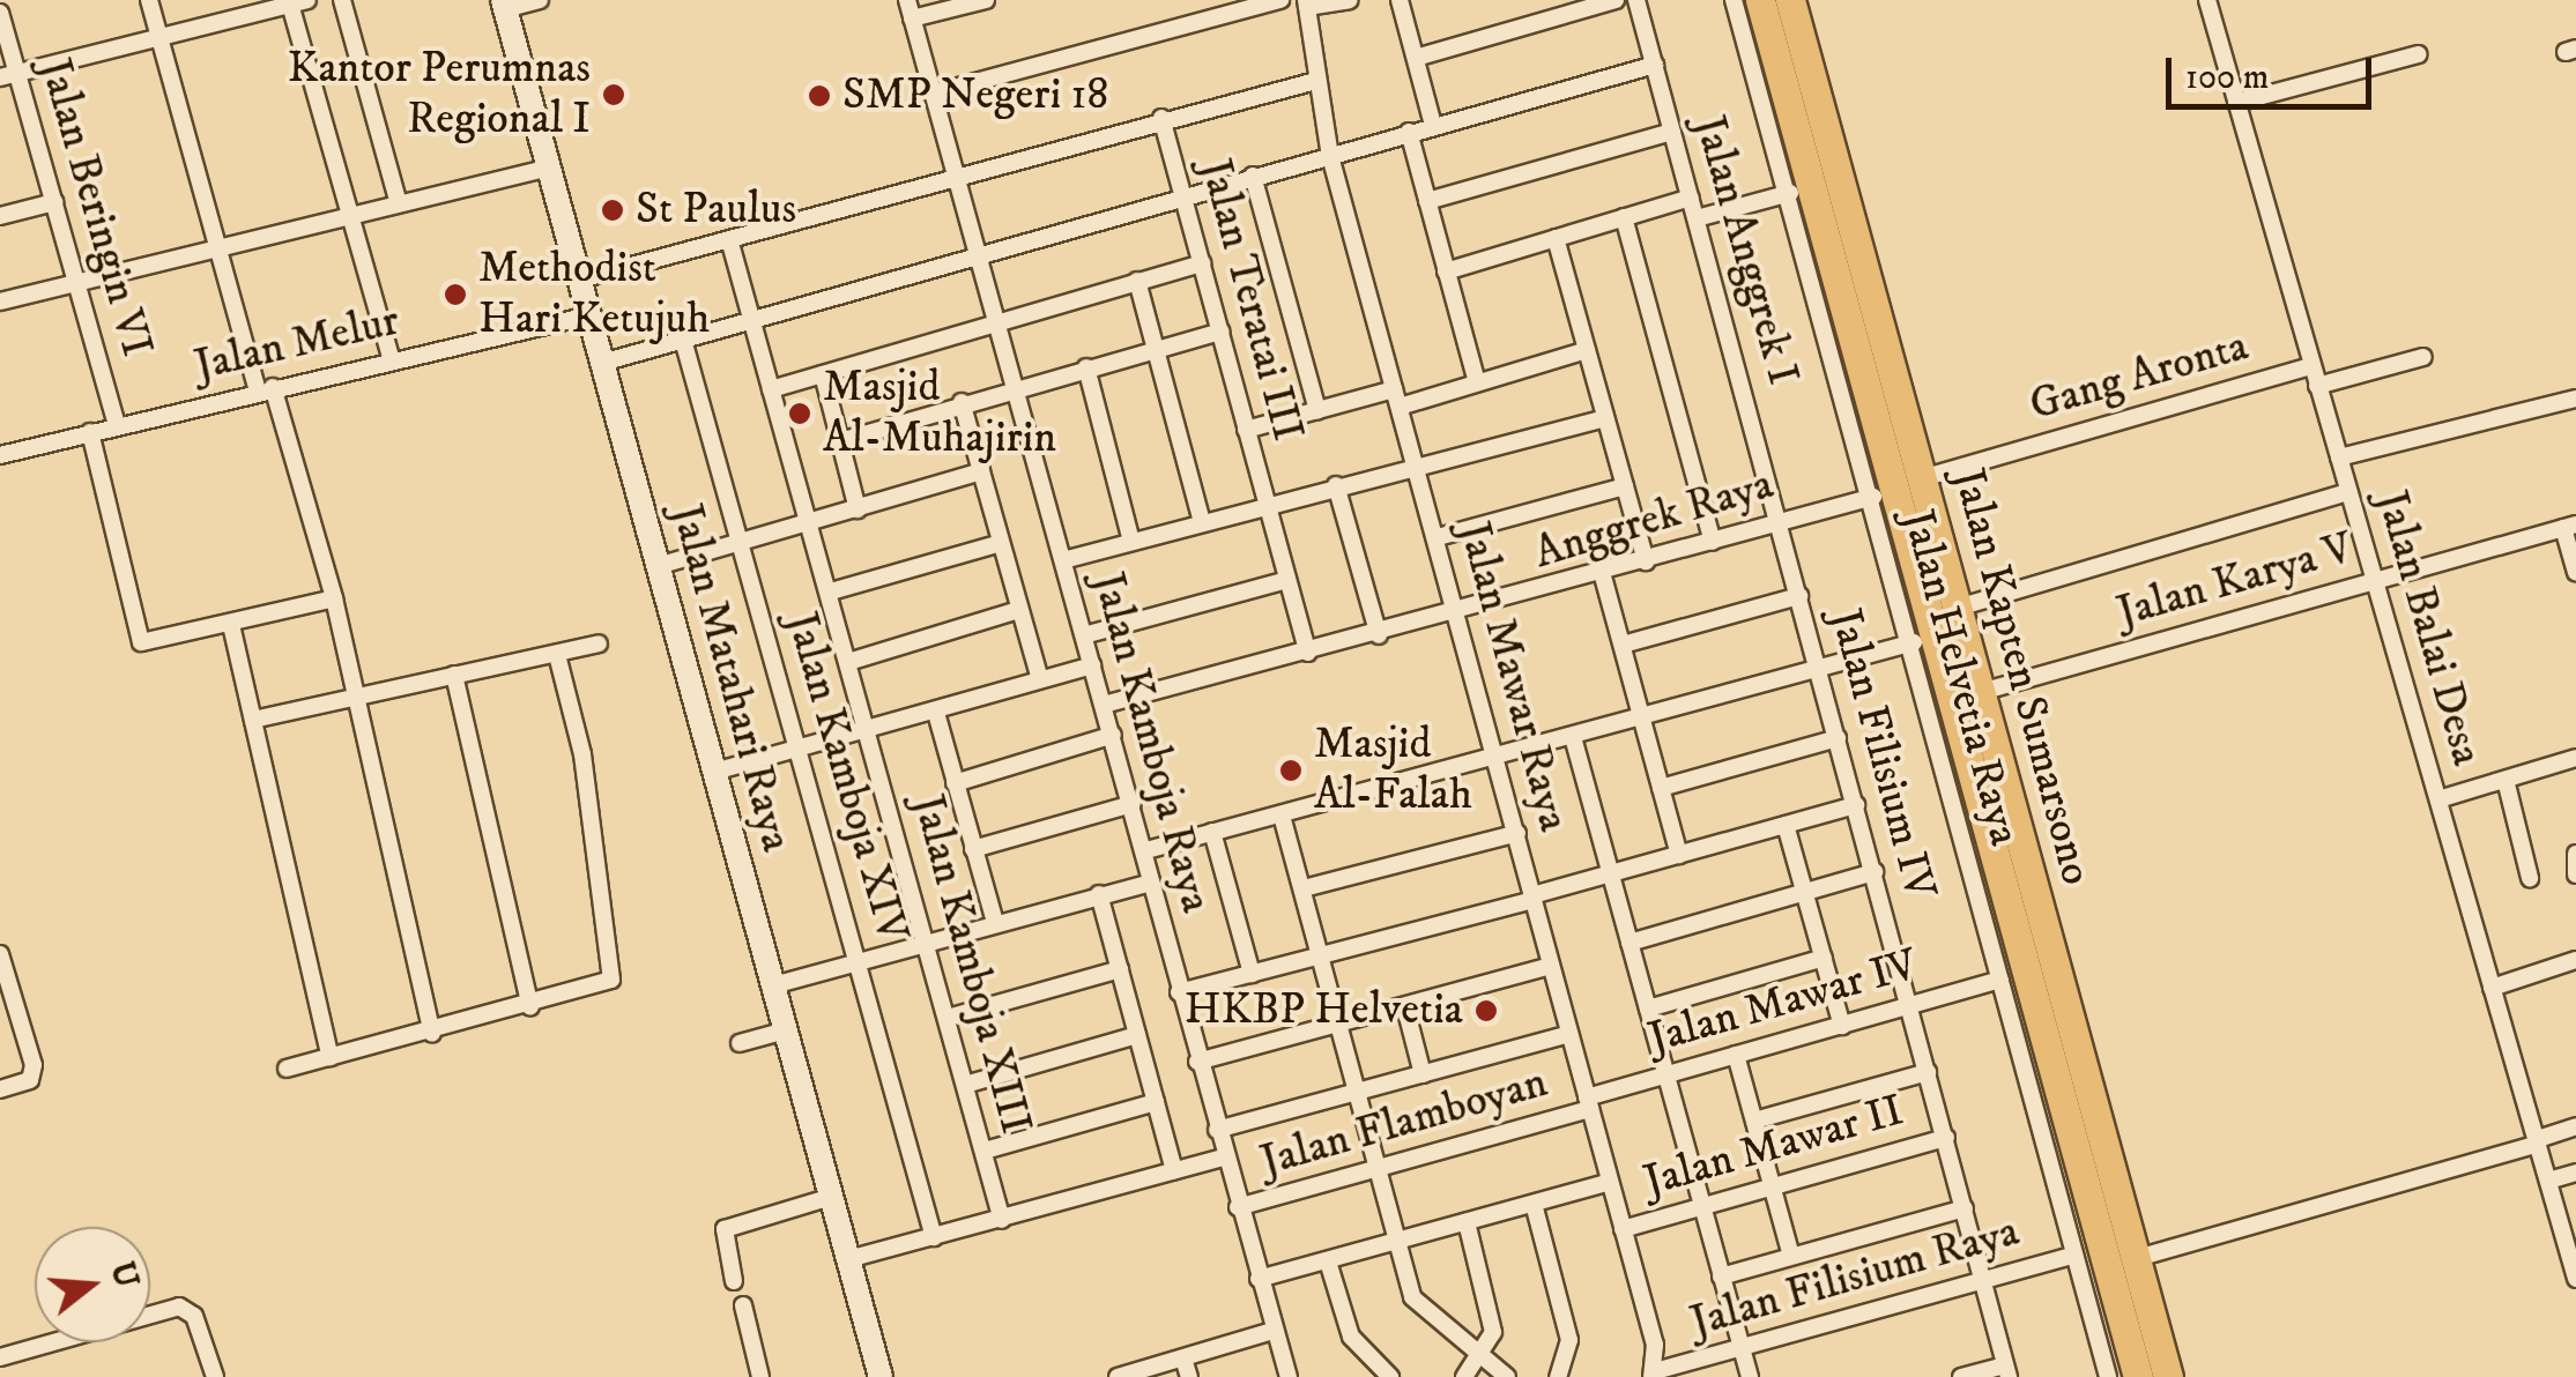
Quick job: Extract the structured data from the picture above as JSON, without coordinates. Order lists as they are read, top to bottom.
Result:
{
  "streets": {
    "highway": ["Jalan Kapten Sumarsono"],
    "street": [
      "Jalan Beringin VI",
      "Jalan Anggrek I",
      "Jalan Teratai III",
      "Jalan Melur",
      "Gang Aronta",
      "Anggrek Raya",
      "Jalan Karya V",
      "Jalan Balai Desa",
      "Jalan Mawar Raya",
      "Jalan Matahari Raya",
      "Jalan Helvetia Raya",
      "Jalan Kamboja Raya",
      "Jalan Filisium IV",
      "Jalan Kamboja XIV",
      "Jalan Kamboja XIII",
      "Jalan Mawar IV",
      "Jalan Flamboyan",
      "Jalan Mawar II",
      "Jalan Filisium Raya"
    ]
  },
  "crossings": [
    ["Jalan Beringin VI", "Jalan Melur"],
    ["Jalan Anggrek I", "Anggrek Raya"],
    ["Jalan Anggrek I", "Jalan Filisium IV"],
    ["Jalan Teratai III", "Anggrek Raya"],
    ["Jalan Melur", "Jalan Matahari Raya"],
    ["Gang Aronta", "Jalan Balai Desa"],
    ["Gang Aronta", "Jalan Kapten Sumarsono"],
    ["Anggrek Raya", "Jalan Mawar Raya"],
    ["Anggrek Raya", "Jalan Helvetia Raya"],
    ["Anggrek Raya", "Jalan Kamboja Raya"],
    ["Anggrek Raya", "Jalan Filisium IV"],
    ["Jalan Karya V", "Jalan Balai Desa"],
    ["Jalan Karya V", "Jalan Kapten Sumarsono"],
    ["Jalan Mawar Raya", "Jalan Mawar IV"],
    ["Jalan Mawar Raya", "Jalan Flamboyan"],
    ["Jalan Mawar Raya", "Jalan Mawar II"],
    ["Jalan Mawar Raya", "Jalan Filisium Raya"],
    ["Jalan Helvetia Raya", "Jalan Mawar IV"],
    ["Jalan Helvetia Raya", "Jalan Filisium Raya"],
    ["Jalan Kamboja Raya", "Jalan Flamboyan"],
    ["Jalan Filisium IV", "Jalan Mawar IV"],
    ["Jalan Filisium IV", "Jalan Mawar II"],
    ["Jalan Filisium IV", "Jalan Filisium Raya"],
    ["Jalan Mawar IV", "Jalan Flamboyan"]
  ],
  "places": [
    "Kantor Perumnas Regional I",
    "SMP Negeri 18",
    "St Paulus",
    "Methodist Hari Ketujuh",
    "Masjid Al-Muhajirin",
    "Masjid Al-Falah",
    "HKBP Helvetia"
  ],
  "scale_bar": "100 m",
  "north": "right"
}
